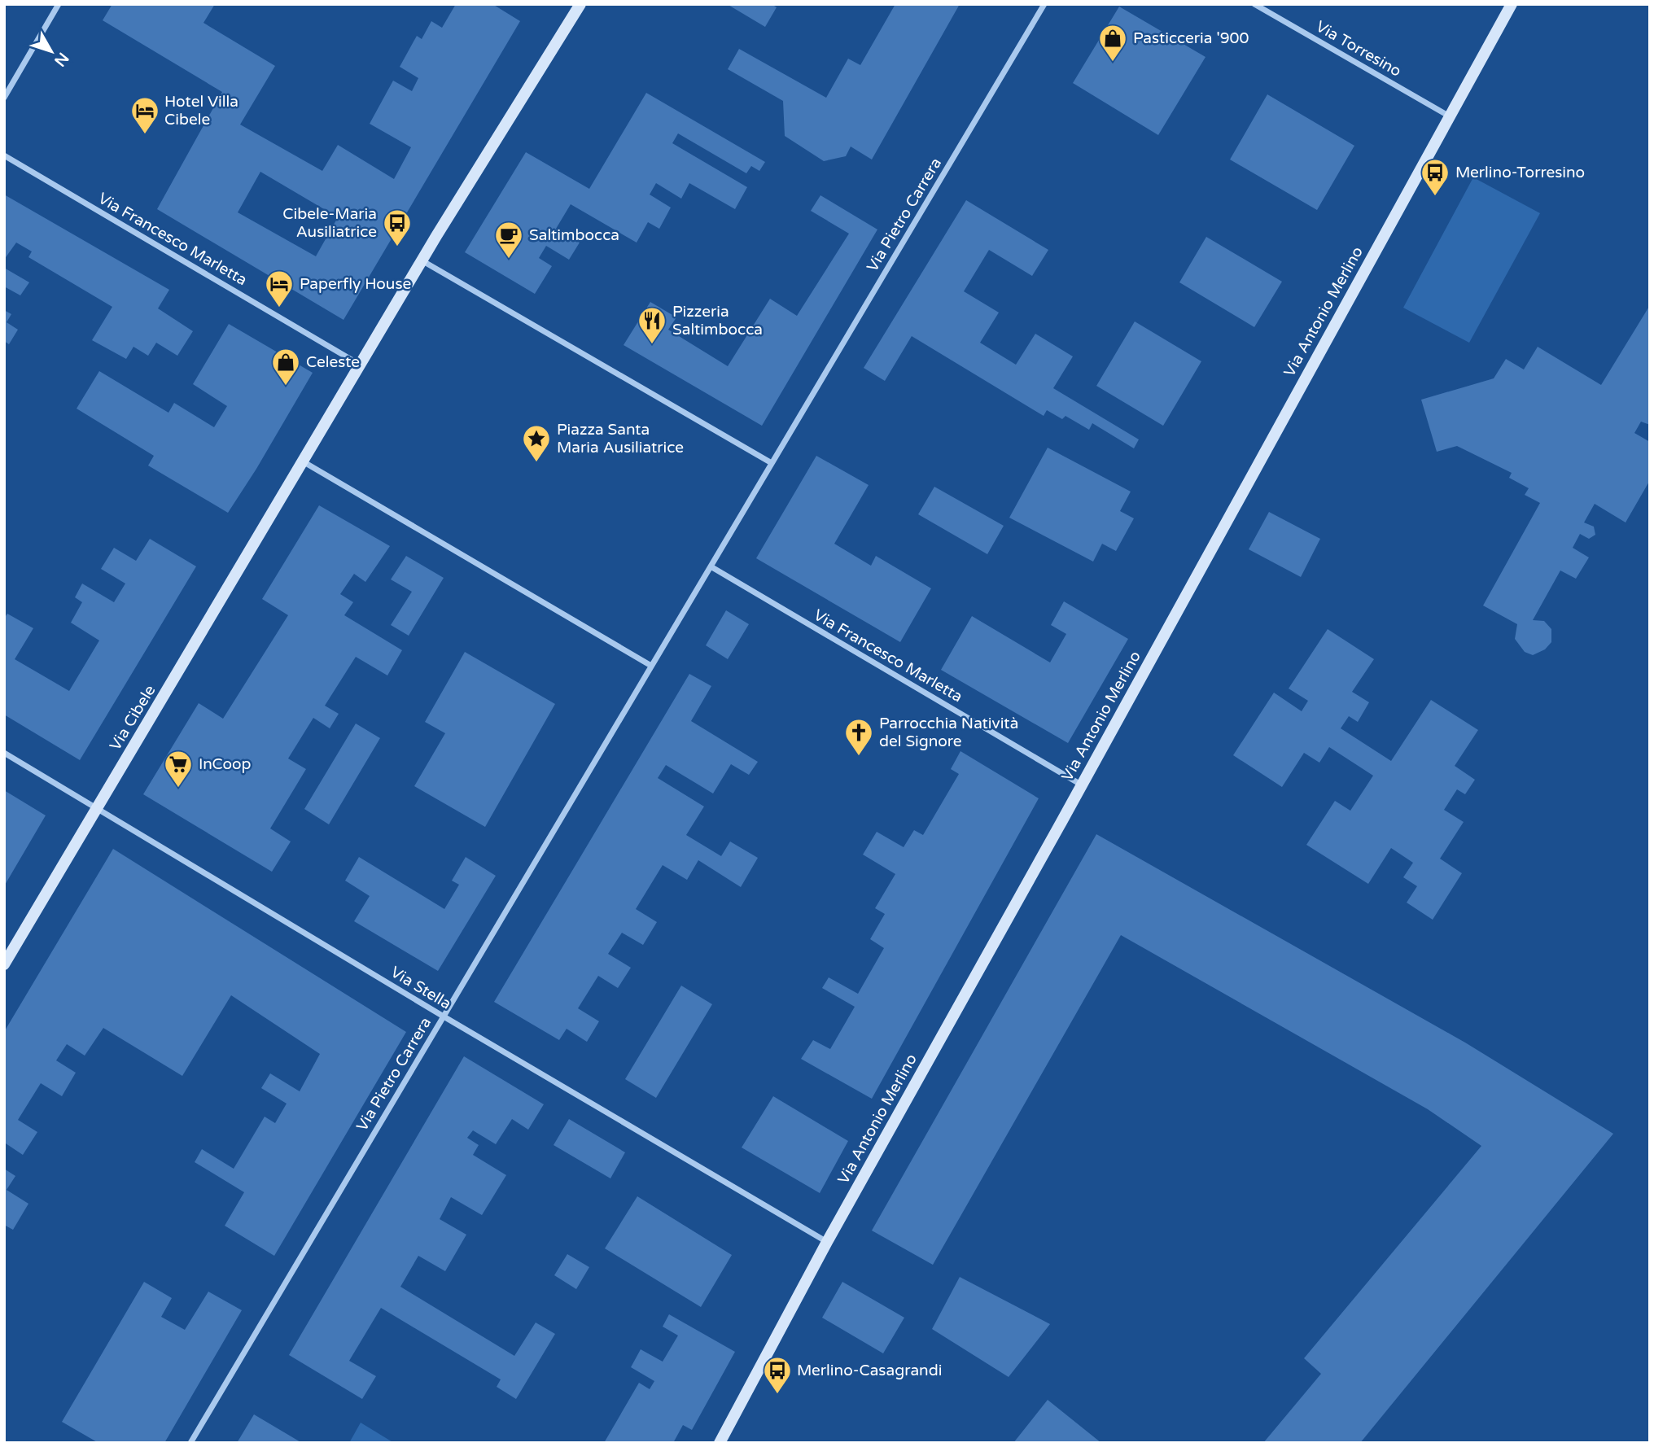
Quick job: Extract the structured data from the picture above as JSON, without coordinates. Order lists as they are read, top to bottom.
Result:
{
  "streets": {
    "main road": ["Via Antonio Merlino", "Via Cibele"],
    "street": [
      "Via Torresino",
      "Via Pietro Carrera",
      "Via Francesco Marletta",
      "Via Stella"
    ]
  },
  "crossings": [
    ["Via Torresino", "Via Antonio Merlino"],
    ["Via Pietro Carrera", "Via Francesco Marletta"],
    ["Via Pietro Carrera", "Via Stella"],
    ["Via Francesco Marletta", "Via Antonio Merlino"],
    ["Via Francesco Marletta", "Via Cibele"],
    ["Via Antonio Merlino", "Via Stella"],
    ["Via Cibele", "Via Stella"]
  ],
  "places": {
    "shop": ["Pasticceria '900", "Celeste"],
    "hotel": ["Hotel Villa Cibele", "Paperfly House"],
    "bus stop": ["Merlino-Torresino", "Cibele-Maria Ausiliatrice", "Merlino-Casagrandi"],
    "cafe": ["Saltimbocca"],
    "restaurant": ["Pizzeria Saltimbocca"],
    "place": ["Piazza Santa Maria Ausiliatrice"],
    "church": ["Parrocchia Natività del Signore"],
    "supermarket": ["InCoop"]
  },
  "north": "bottom right"
}
